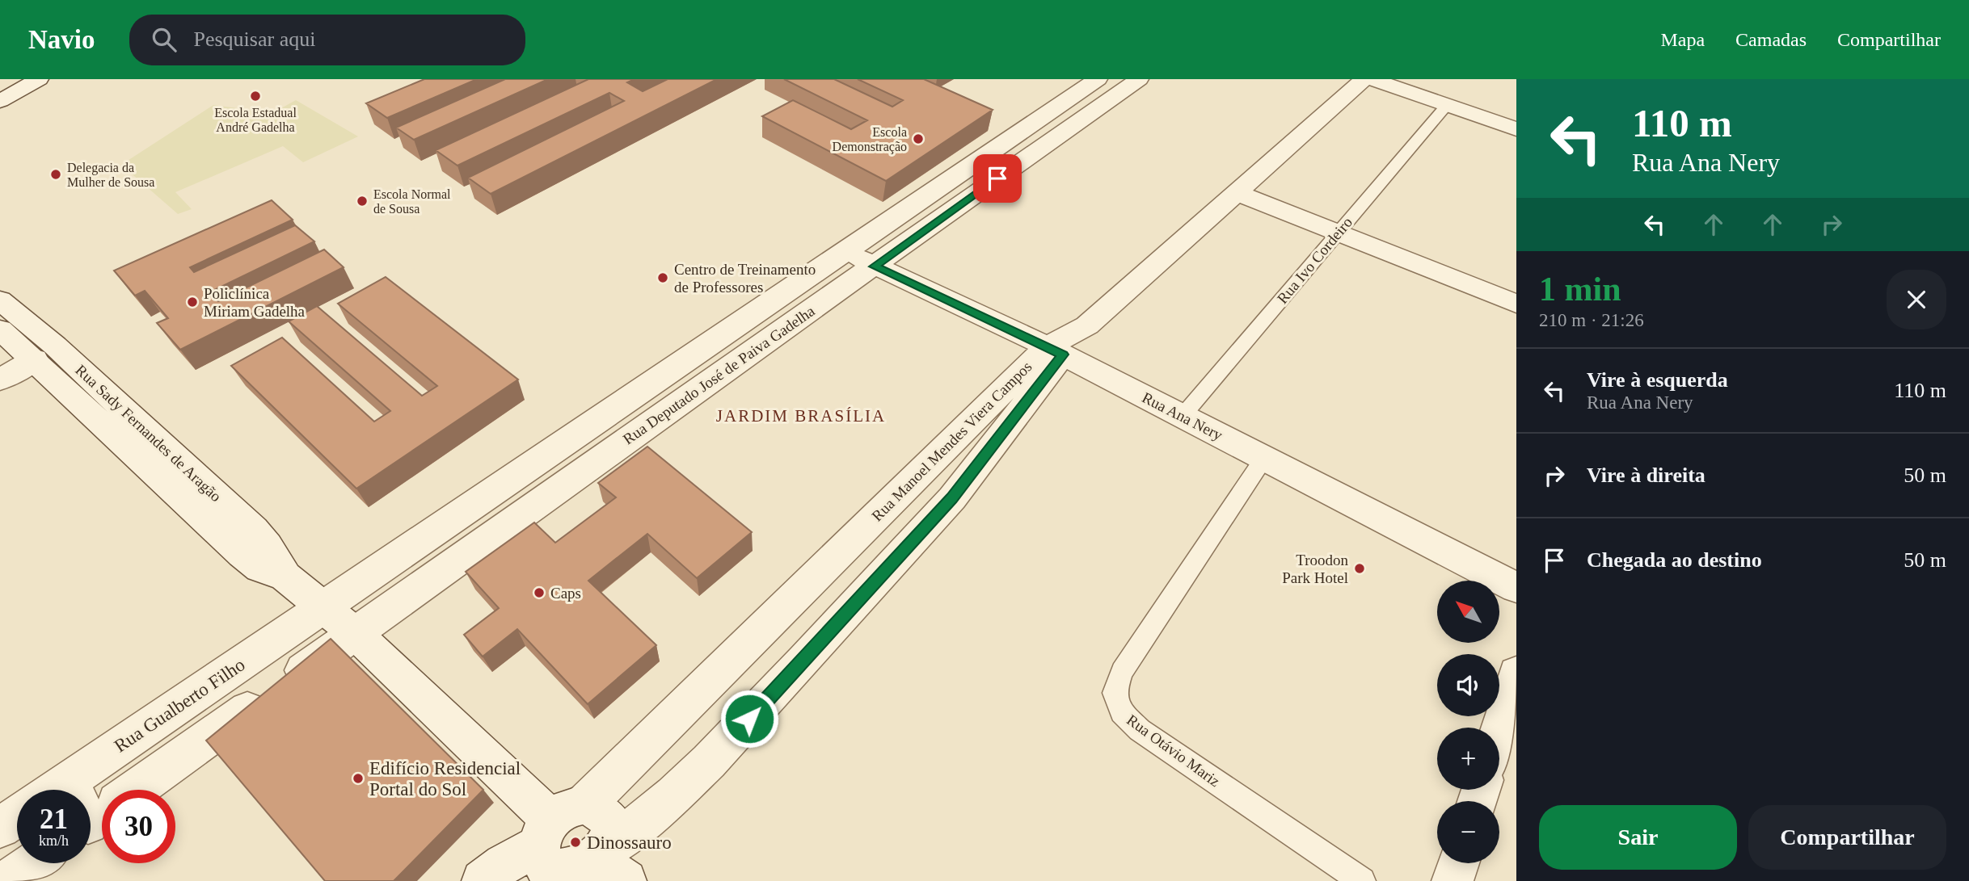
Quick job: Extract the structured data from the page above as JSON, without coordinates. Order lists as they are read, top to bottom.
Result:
{
  "streets": {
    "street": [
      "Rua Deputado José de Paiva Gadelha",
      "Rua Ana Nery",
      "Rua Sady Fernandes de Aragão",
      "Rua Manoel Mendes Viera Campos",
      "Rua Gualberto Filho"
    ],
    "lane": ["Rua Ivo Cordeiro", "Rua Otávio Mariz"]
  },
  "crossings": [
    ["Rua Ivo Cordeiro", "Rua Ana Nery"],
    ["Rua Deputado José de Paiva Gadelha", "Rua Ana Nery"],
    ["Rua Deputado José de Paiva Gadelha", "Rua Sady Fernandes de Aragão"],
    ["Rua Deputado José de Paiva Gadelha", "Rua Gualberto Filho"],
    ["Rua Ana Nery", "Rua Manoel Mendes Viera Campos"],
    ["Rua Ana Nery", "Rua Otávio Mariz"],
    ["Rua Sady Fernandes de Aragão", "Rua Manoel Mendes Viera Campos"],
    ["Rua Sady Fernandes de Aragão", "Rua Gualberto Filho"]
  ],
  "districts": ["JARDIM BRASÍLIA"],
  "places": [
    "Escola Estadual André Gadelha",
    "Escola Demonstração",
    "Delegacia da Mulher de Sousa",
    "Escola Normal de Sousa",
    "Centro de Treinamento de Professores",
    "Policlínica Miriam Gadelha",
    "Troodon Park Hotel",
    "Caps",
    "Edifício Residencial Portal do Sol",
    "Dinossauro"
  ],
  "north": "top left",
  "page": {
    "header": "Navio",
    "search": "Pesquisar aqui",
    "nav": ["Mapa", "Camadas", "Compartilhar"],
    "turn": ["110 m", "Rua Ana Nery"],
    "heading": ["1 min", "210 m · 21:26"],
    "list": [
      {
        "name": "Vire à esquerda",
        "note": "Rua Ana Nery",
        "value": "110 m"
      },
      {
        "name": "Vire à direita",
        "value": "50 m"
      },
      {
        "name": "Chegada ao destino",
        "value": "50 m"
      }
    ],
    "map_buttons": ["+", "−"],
    "speed": "21 km/h",
    "limit": "30",
    "buttons": ["Sair", "Compartilhar"]
  }
}
